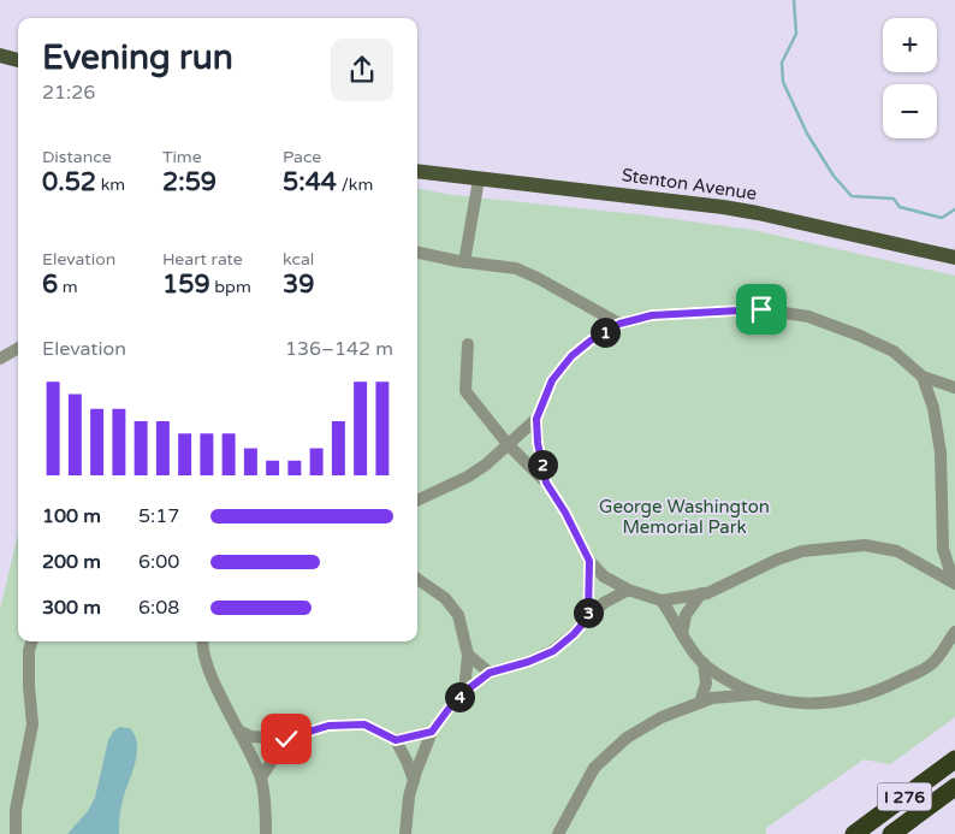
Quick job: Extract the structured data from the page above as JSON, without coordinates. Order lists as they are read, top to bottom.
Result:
{
  "streets": {
    "highway": ["I 276"],
    "main road": ["Stenton Avenue"]
  },
  "parks": ["George Washington Memorial Park"],
  "page": {
    "map_buttons": ["+", "−"],
    "heading": ["Evening run", "21:26"],
    "stats": [
      ["Distance", "0.52 km"],
      ["Time", "2:59"],
      ["Pace", "5:44 /km"],
      ["Elevation", "6 m"],
      ["Heart rate", "159 bpm"],
      ["kcal", "39"]
    ],
    "pins": [
      "1",
      "2",
      "3",
      "4"
    ],
    "chart": ["Elevation", "136–142 m"],
    "list": [
      {
        "name": "100 m",
        "note": "5:17"
      },
      {
        "name": "200 m",
        "note": "6:00"
      },
      {
        "name": "300 m",
        "note": "6:08"
      }
    ]
  }
}
